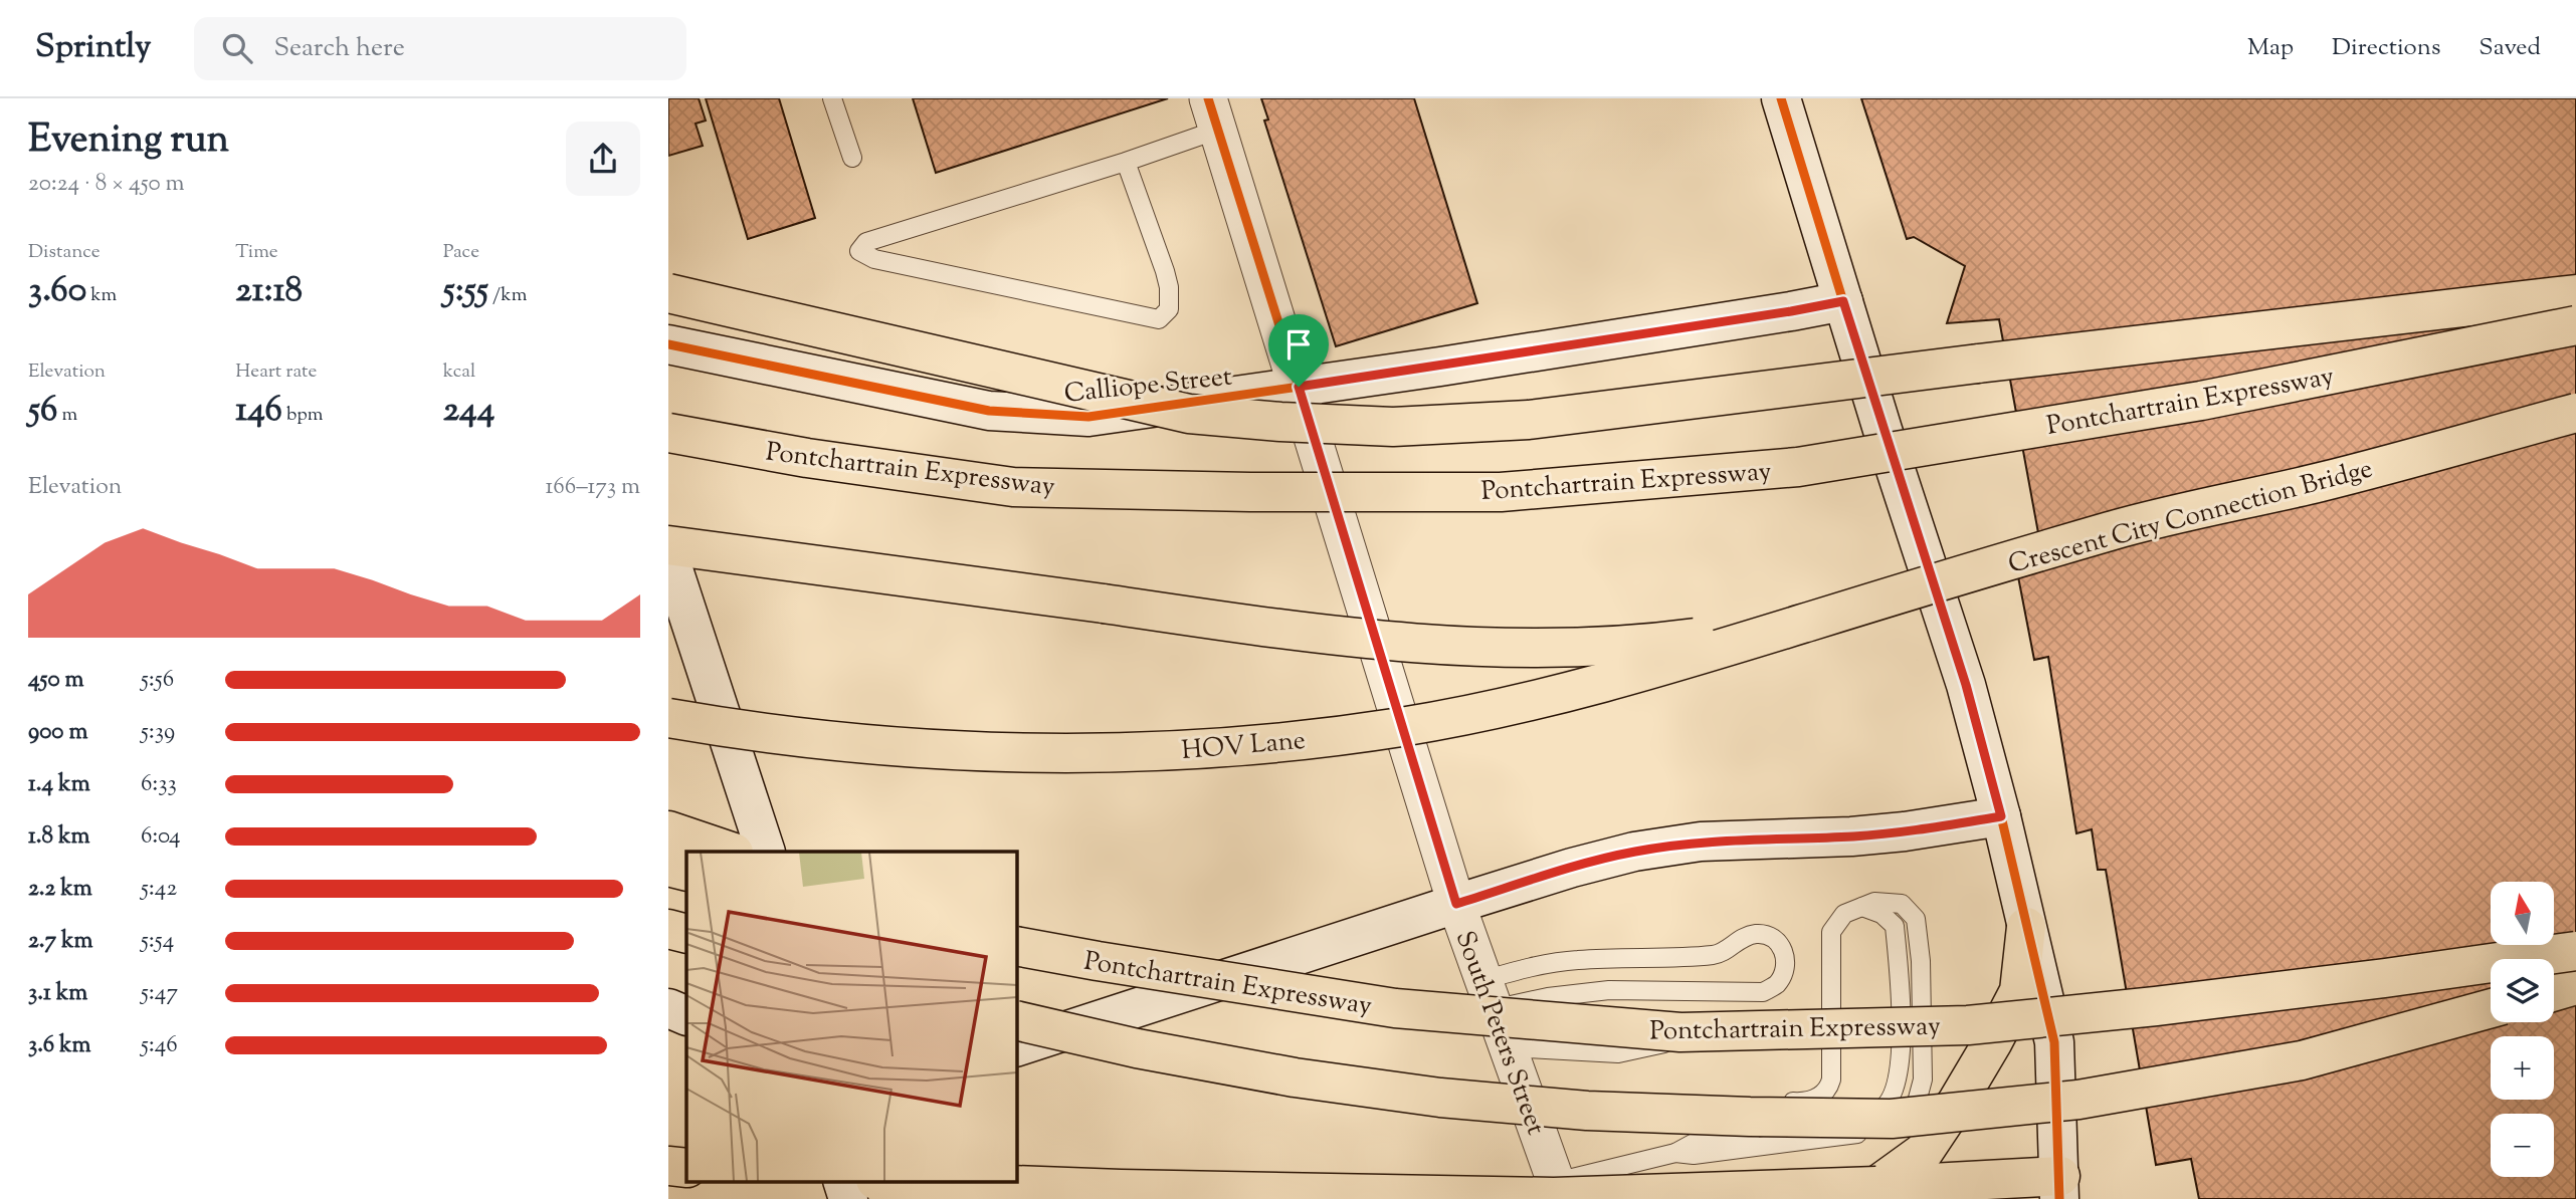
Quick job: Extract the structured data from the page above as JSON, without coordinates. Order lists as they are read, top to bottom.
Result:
{
  "streets": {
    "highway": ["Pontchartrain Expressway", "Crescent City Connection Bridge", "HOV Lane"],
    "street": ["Calliope Street", "South Peters Street"]
  },
  "crossings": [
    ["Calliope Street", "South Peters Street"],
    ["Crescent City Connection Bridge", "HOV Lane"]
  ],
  "north": "top",
  "page": {
    "header": "Sprintly",
    "search": "Search here",
    "nav": ["Map", "Directions", "Saved"],
    "heading": ["Evening run", "20:24 · 8 × 450 m"],
    "stats": [
      ["Distance", "3.60 km"],
      ["Time", "21:18"],
      ["Pace", "5:55 /km"],
      ["Elevation", "56 m"],
      ["Heart rate", "146 bpm"],
      ["kcal", "244"]
    ],
    "chart": ["Elevation", "166–173 m"],
    "list": [
      {
        "name": "450 m",
        "note": "5:56"
      },
      {
        "name": "900 m",
        "note": "5:39"
      },
      {
        "name": "1.4 km",
        "note": "6:33"
      },
      {
        "name": "1.8 km",
        "note": "6:04"
      },
      {
        "name": "2.2 km",
        "note": "5:42"
      },
      {
        "name": "2.7 km",
        "note": "5:54"
      },
      {
        "name": "3.1 km",
        "note": "5:47"
      },
      {
        "name": "3.6 km",
        "note": "5:46"
      }
    ],
    "map_buttons": ["+", "−"]
  }
}
